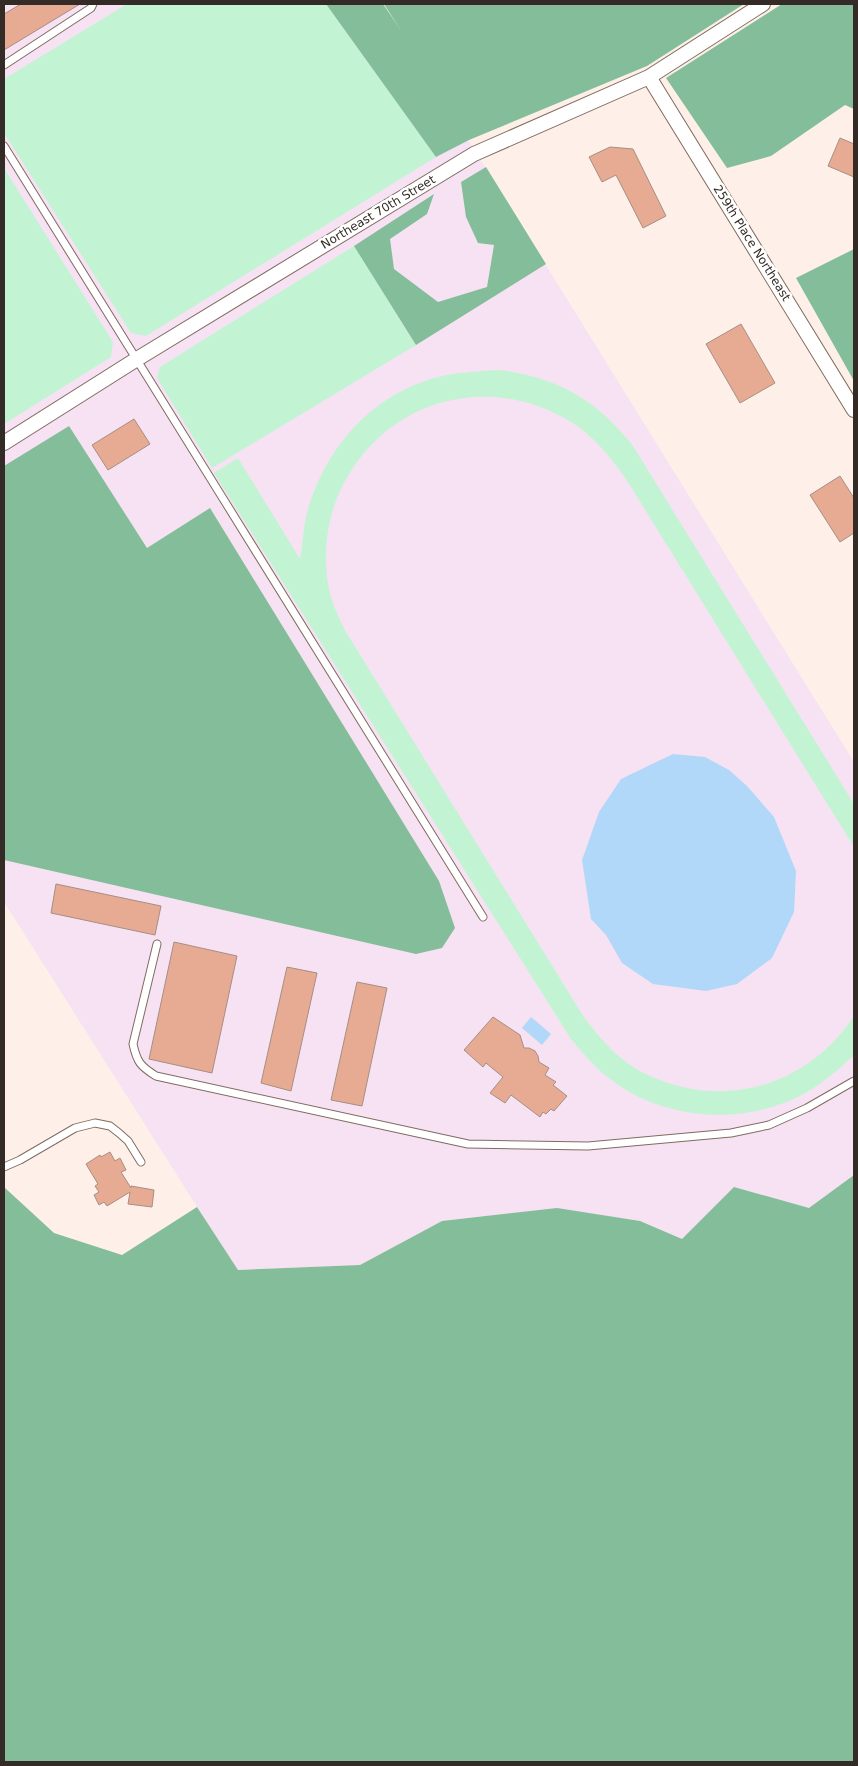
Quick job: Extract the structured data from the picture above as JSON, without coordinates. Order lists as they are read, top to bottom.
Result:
{
  "streets": {
    "street": ["Northeast 70th Street", "259th Place Northeast"]
  },
  "crossings": [
    ["Northeast 70th Street", "259th Place Northeast"]
  ]
}
